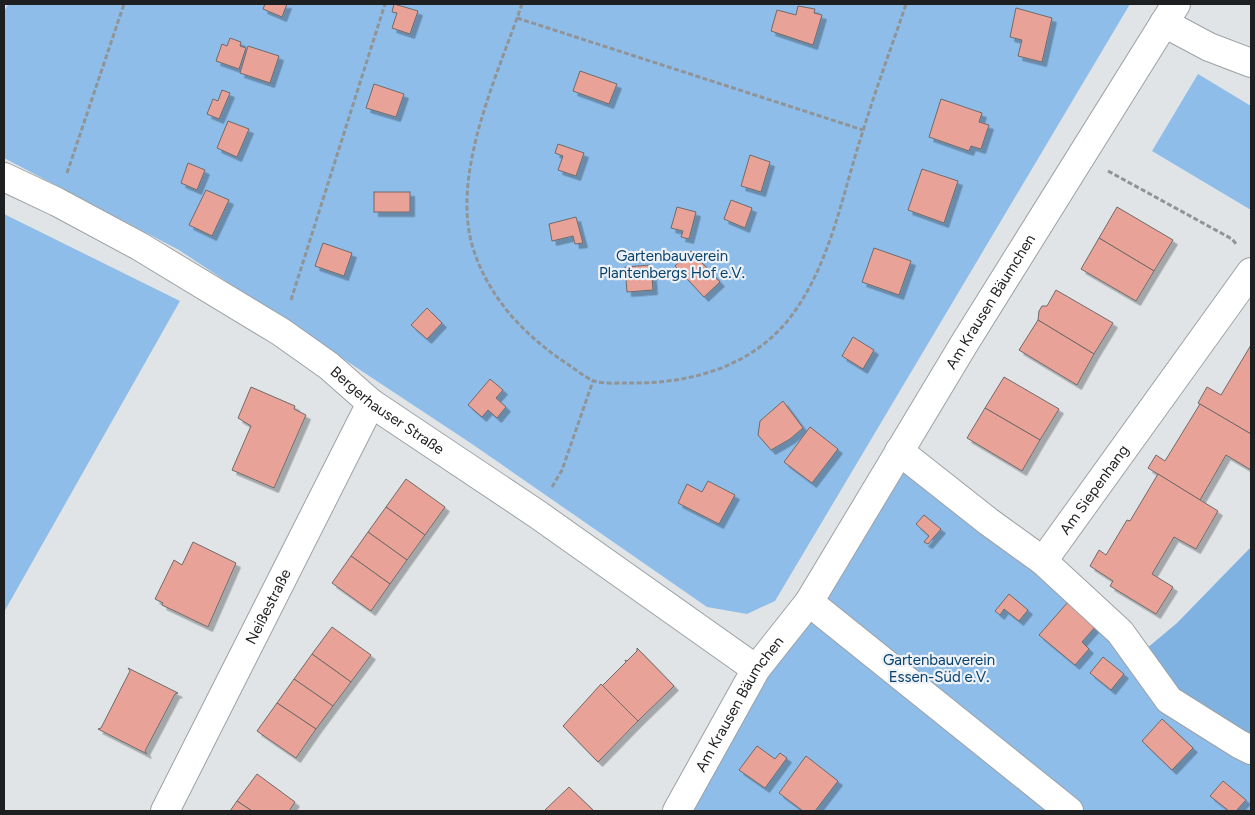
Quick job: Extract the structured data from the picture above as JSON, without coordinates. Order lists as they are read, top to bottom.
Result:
{
  "streets": {
    "street": [
      "Am Krausen Bäumchen",
      "Bergerhauser Straße",
      "Am Siepenhang",
      "Neißestraße"
    ]
  },
  "crossings": [
    ["Am Krausen Bäumchen", "Bergerhauser Straße"],
    ["Bergerhauser Straße", "Neißestraße"]
  ],
  "parks": ["Gartenbauverein Plantenbergs Hof e.V.", "Gartenbauverein Essen-Süd e.V."]
}
